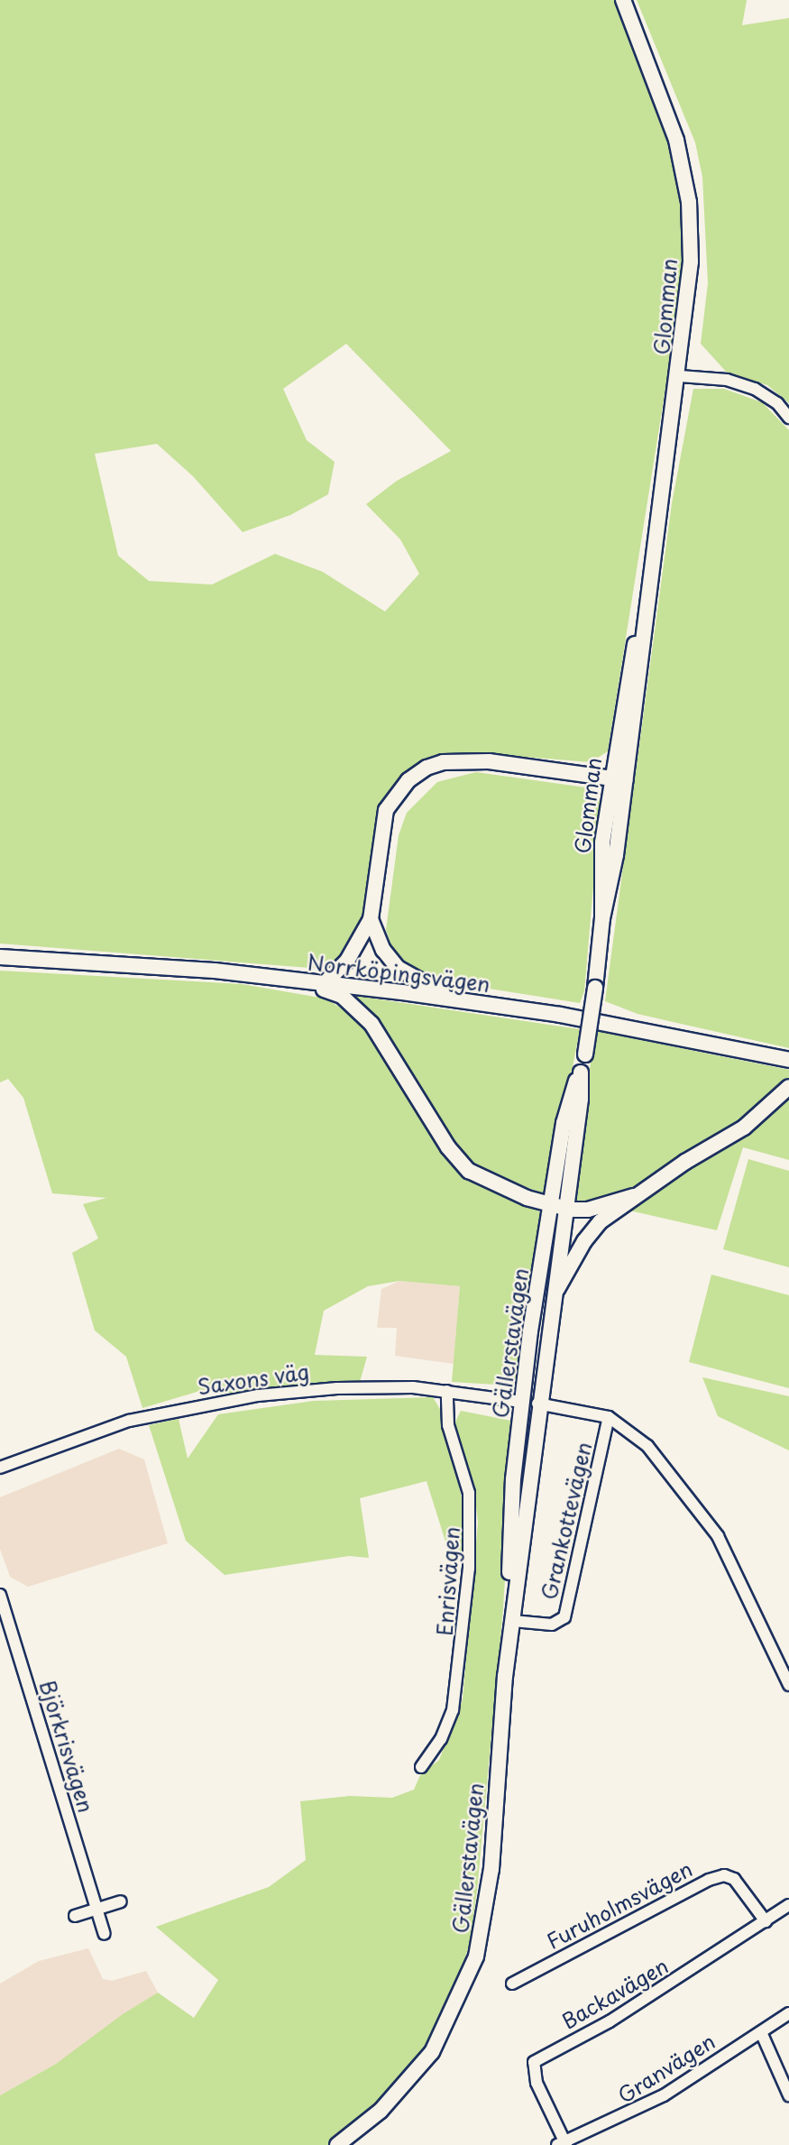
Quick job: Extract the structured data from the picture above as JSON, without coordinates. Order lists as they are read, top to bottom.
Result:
{
  "streets": {
    "main road": ["Glomman", "Norrköpingsvägen", "Gällerstavägen"],
    "street": [
      "Saxons väg",
      "Grankottevägen",
      "Enrisvägen",
      "Björkrisvägen",
      "Furuholmsvägen",
      "Backavägen",
      "Granvägen"
    ]
  },
  "crossings": [
    ["Glomman", "Gällerstavägen"],
    ["Gällerstavägen", "Saxons väg"],
    ["Gällerstavägen", "Grankottevägen"],
    ["Saxons väg", "Enrisvägen"],
    ["Furuholmsvägen", "Backavägen"],
    ["Backavägen", "Granvägen"]
  ]
}
